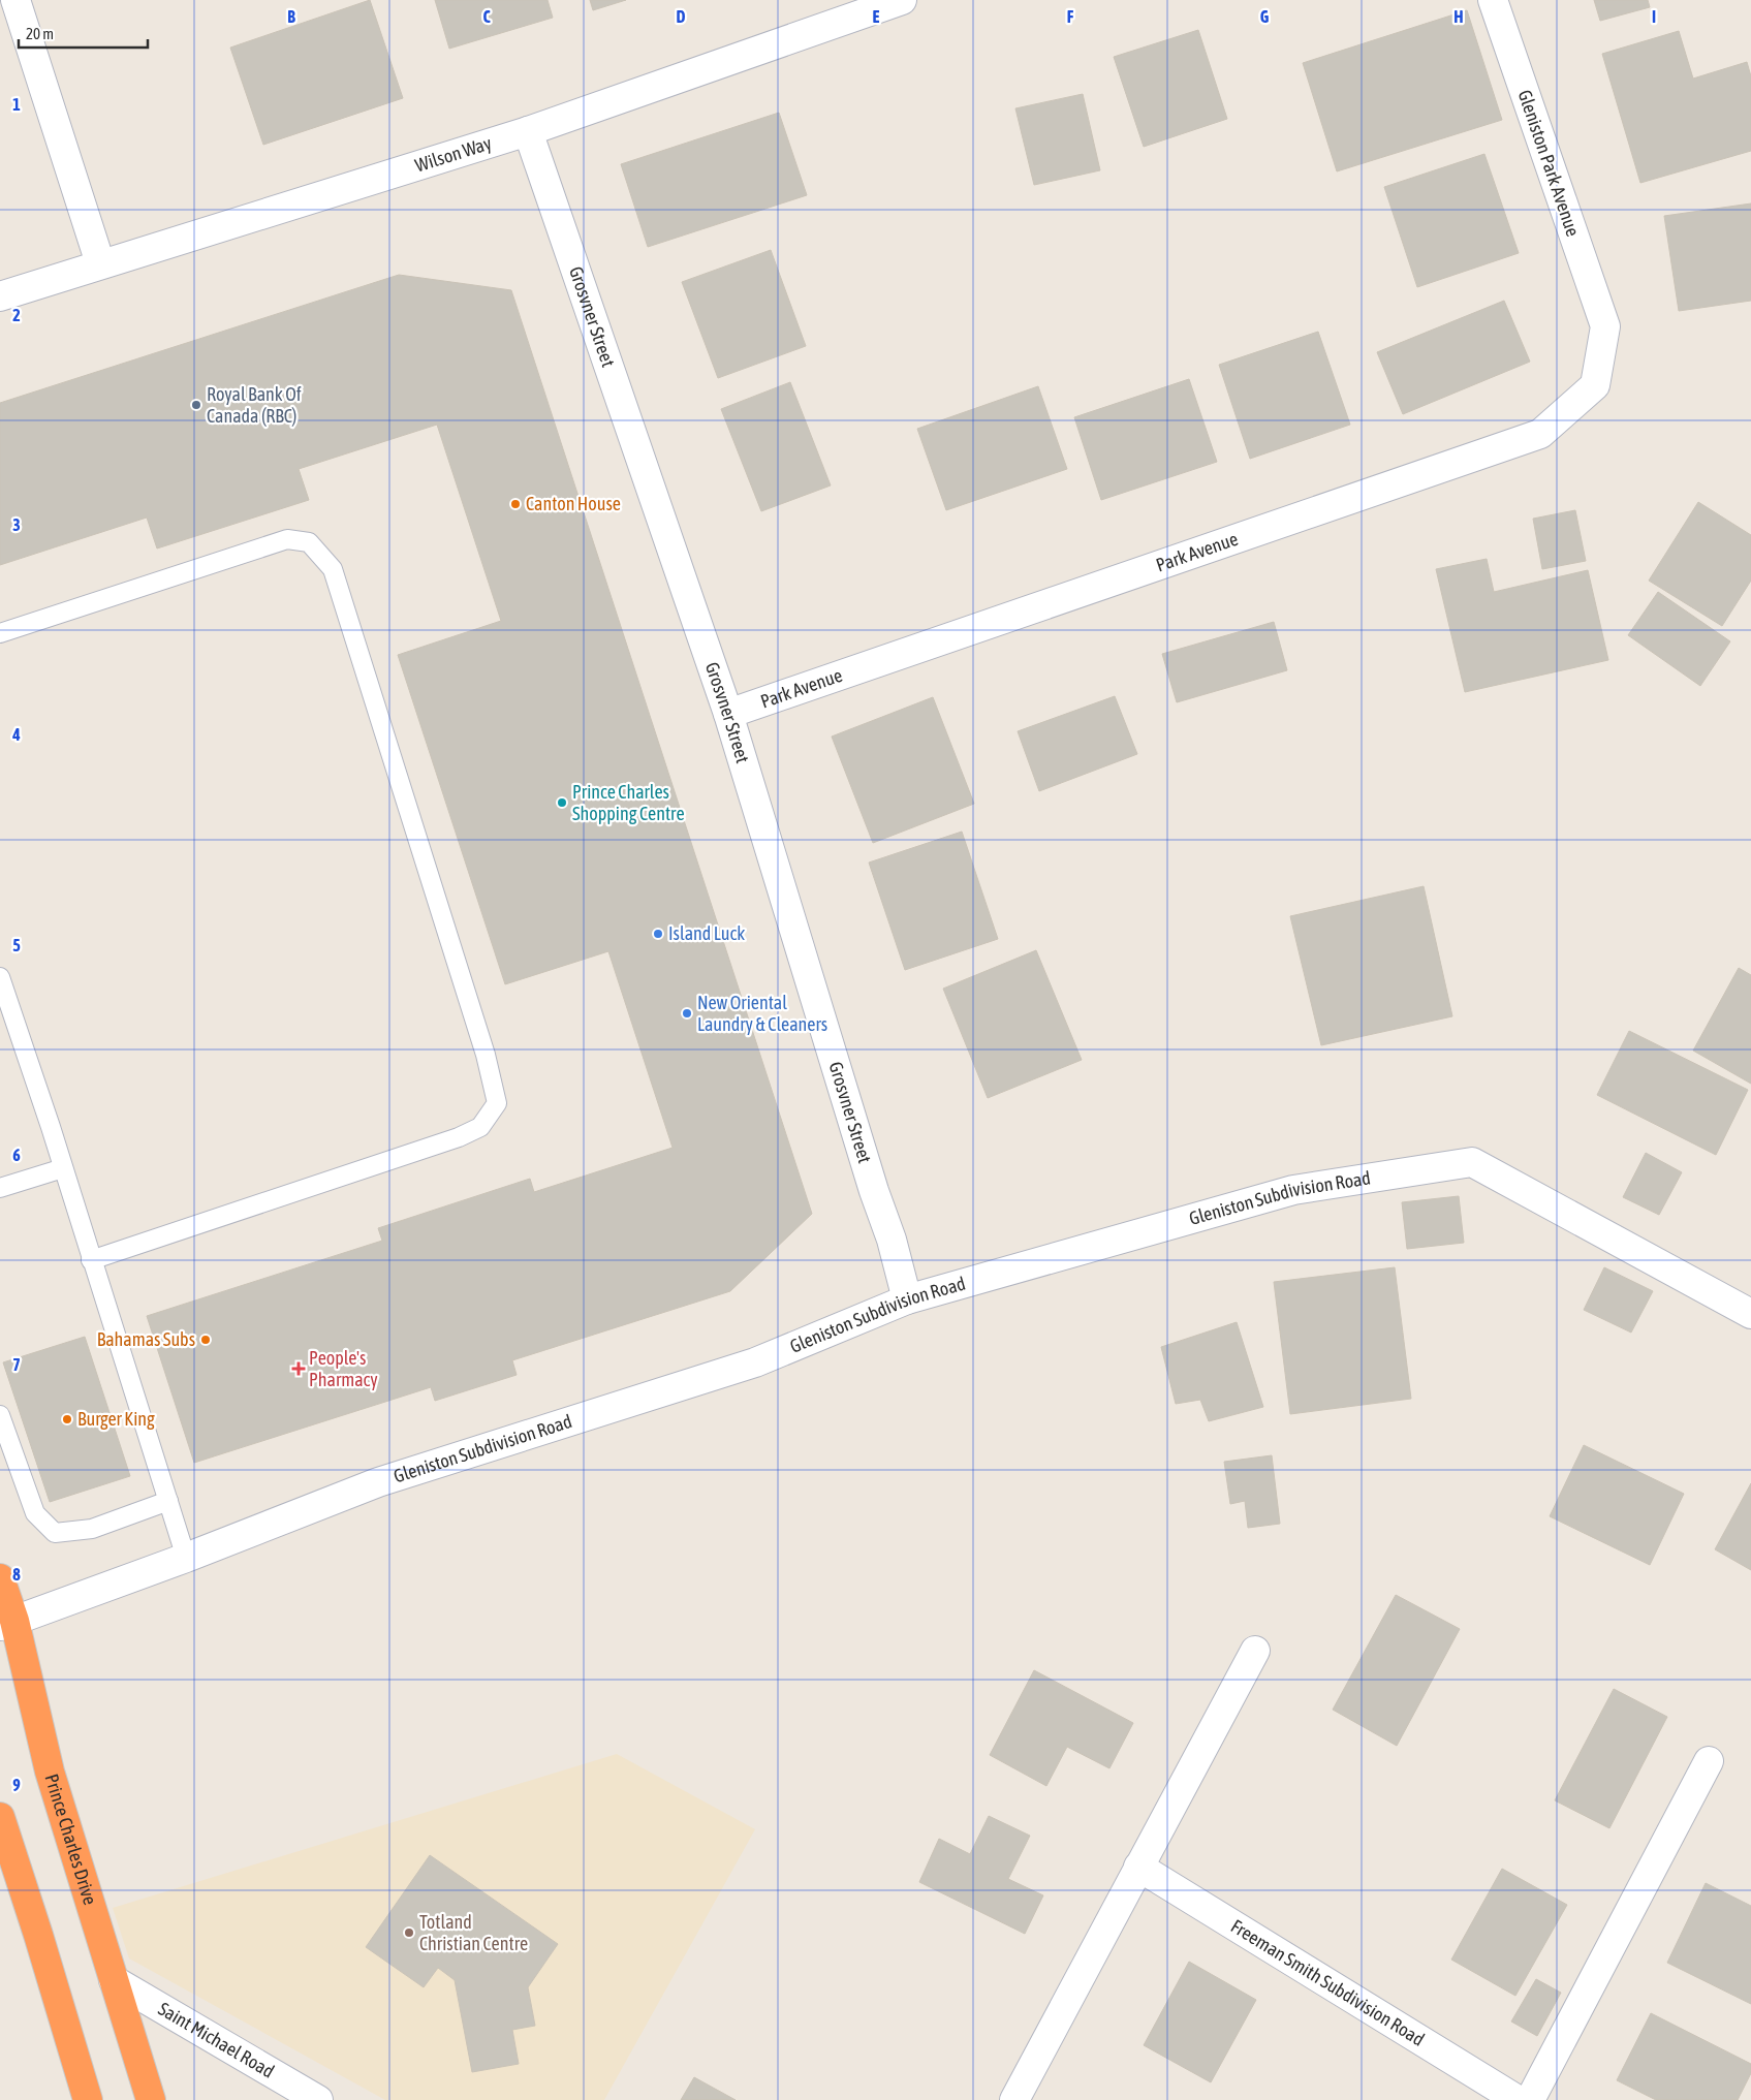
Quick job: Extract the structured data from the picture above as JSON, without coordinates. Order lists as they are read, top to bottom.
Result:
{
  "streets": {
    "highway": ["Prince Charles Drive"],
    "street": [
      "Wilson Way",
      "Gleniston Park Avenue",
      "Grosvner Street",
      "Park Avenue",
      "Gleniston Subdivision Road",
      "Freeman Smith Subdivision Road",
      "Saint Michael Road"
    ]
  },
  "crossings": [
    ["Wilson Way", "Grosvner Street"],
    ["Gleniston Park Avenue", "Park Avenue"],
    ["Grosvner Street", "Park Avenue"],
    ["Grosvner Street", "Gleniston Subdivision Road"],
    ["Gleniston Subdivision Road", "Prince Charles Drive"],
    ["Prince Charles Drive", "Saint Michael Road"]
  ],
  "places": {
    "other": [
      "Royal Bank Of Canada (RBC)",
      "Canton House",
      "Prince Charles Shopping Centre",
      "Island Luck",
      "New Oriental Laundry & Cleaners",
      "Bahamas Subs",
      "Burger King",
      "Totland Christian Centre"
    ],
    "health": ["People's Pharmacy"]
  },
  "scale_bar": "20 m",
  "grid": {
    "columns": [
      "B",
      "C",
      "D",
      "E",
      "F",
      "G",
      "H",
      "I"
    ],
    "rows": [
      "1",
      "2",
      "3",
      "4",
      "5",
      "6",
      "7",
      "8",
      "9"
    ]
  }
}
